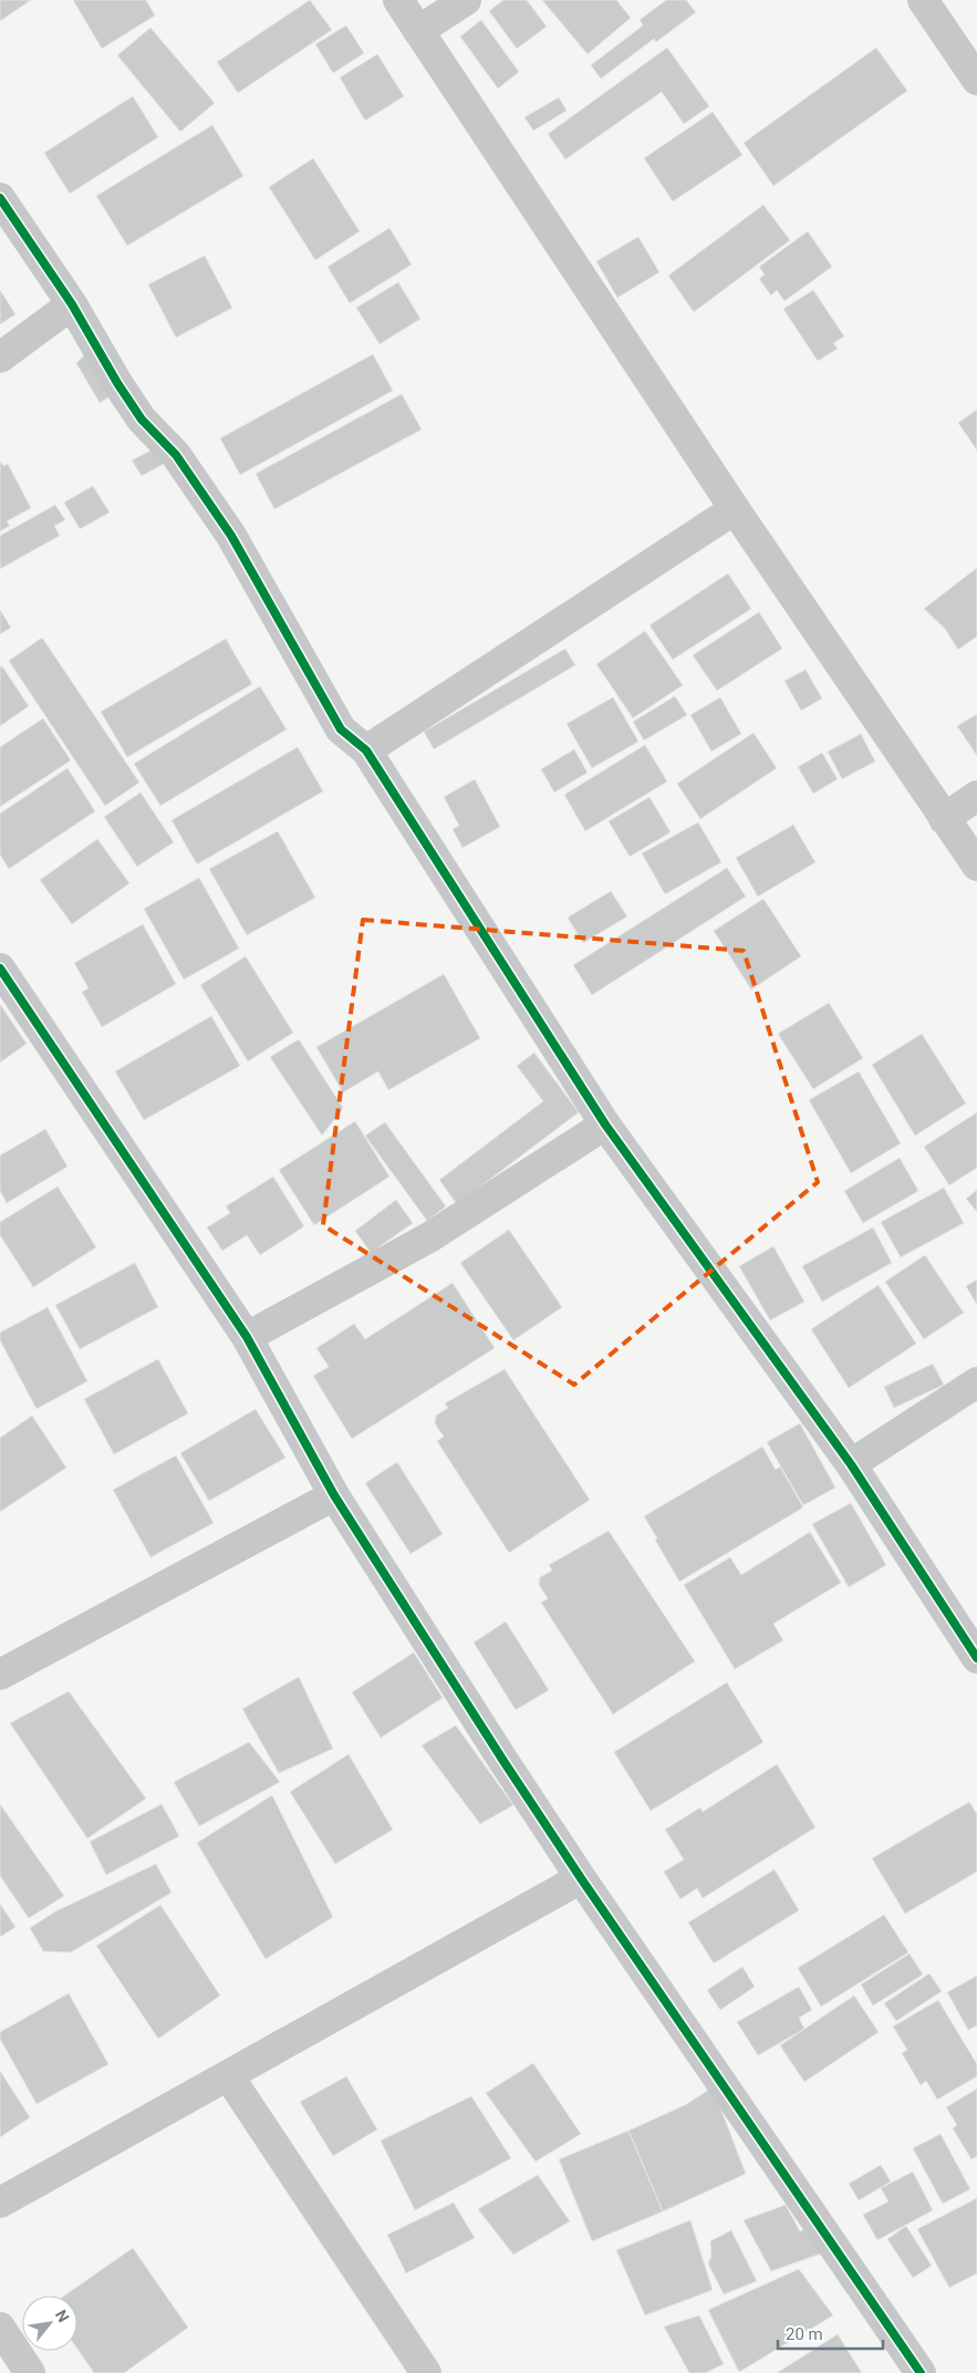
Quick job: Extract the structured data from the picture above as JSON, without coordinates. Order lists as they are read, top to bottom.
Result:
{
  "scale_bar": "20 m",
  "north": "top right"
}
